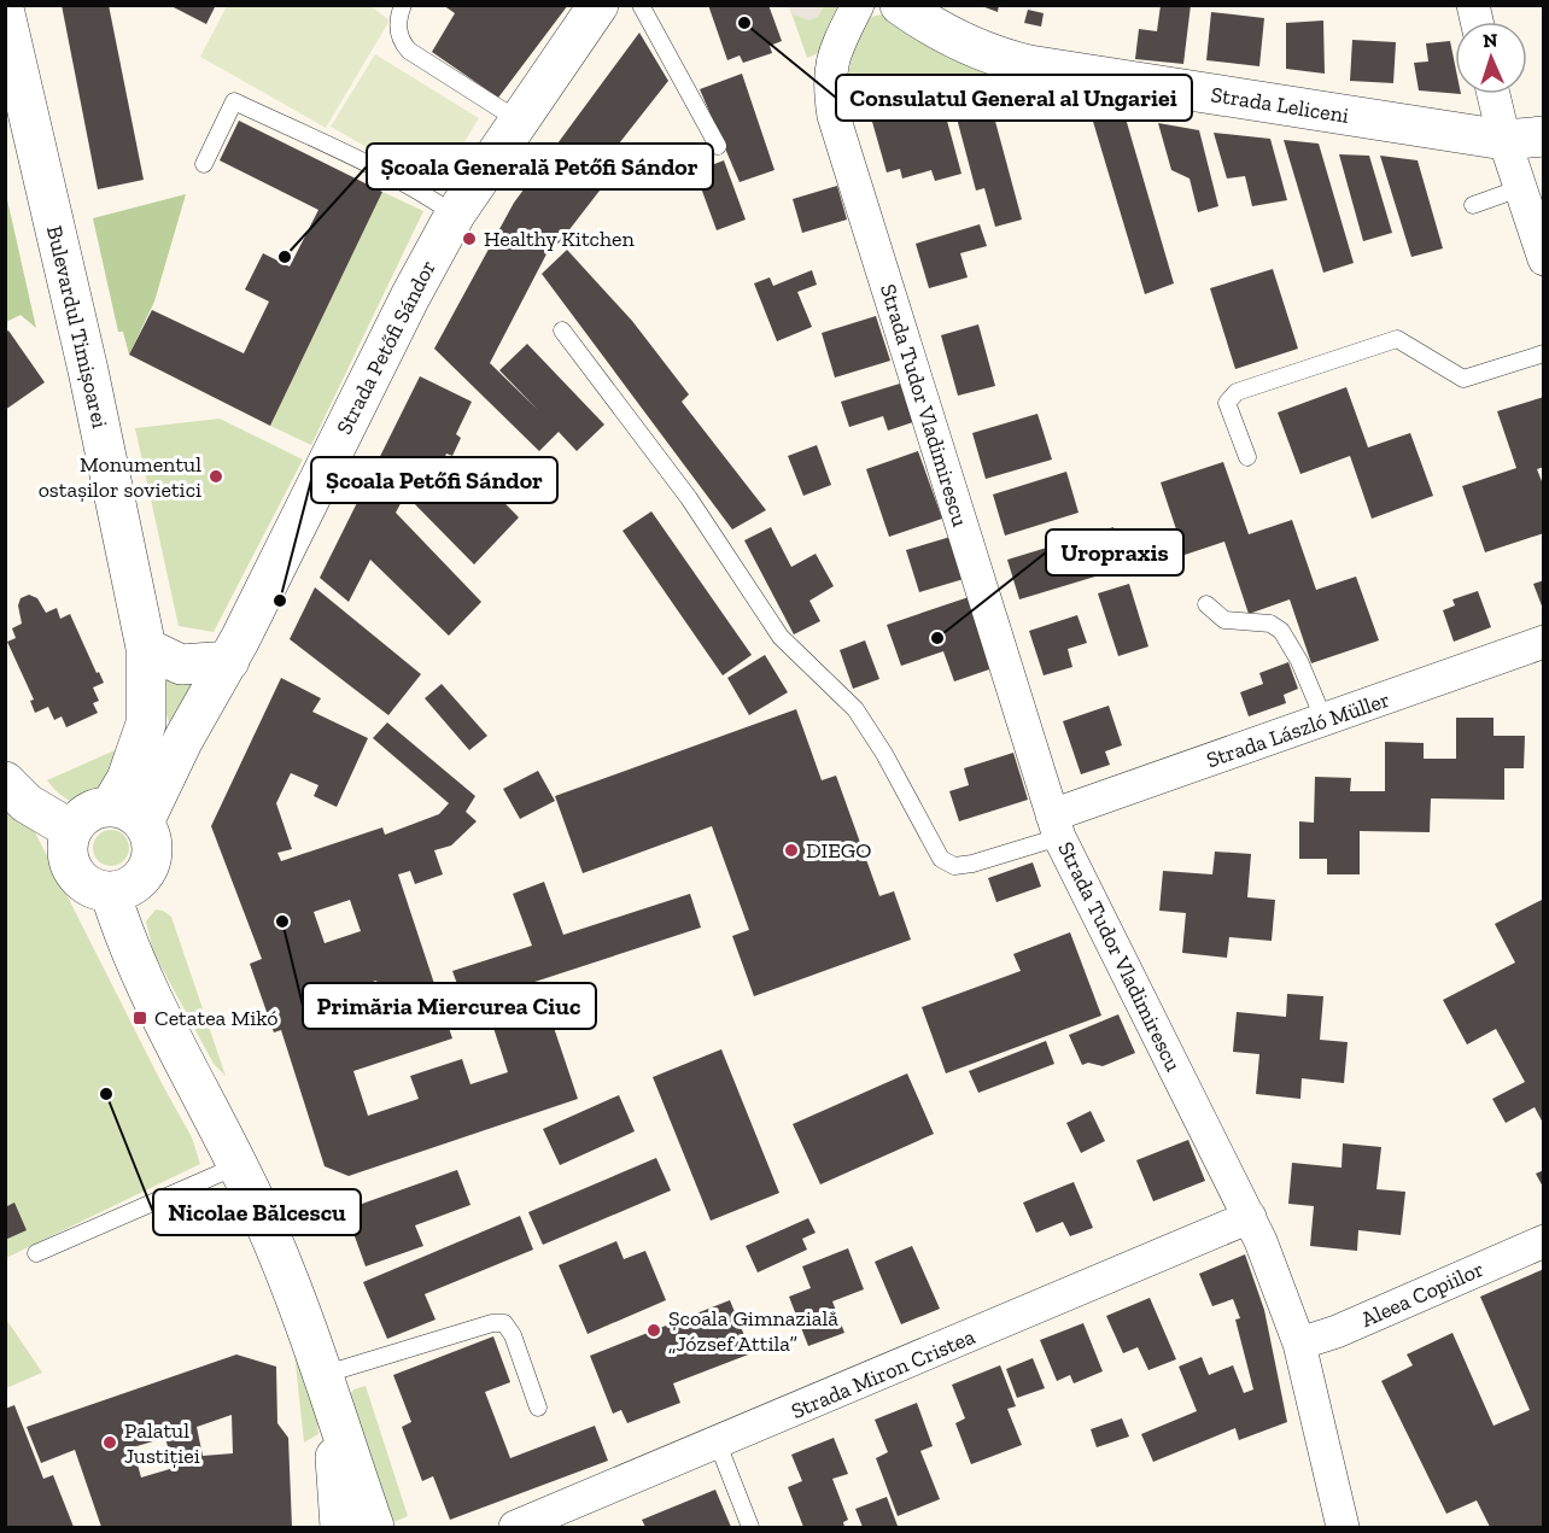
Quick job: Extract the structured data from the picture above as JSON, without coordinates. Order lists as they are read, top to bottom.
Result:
{
  "streets": {
    "street": [
      "Strada Leliceni",
      "Bulevardul Timișoarei",
      "Strada Petőfi Sándor",
      "Strada Tudor Vladimirescu",
      "Strada László Müller",
      "Aleea Copiilor",
      "Strada Miron Cristea"
    ]
  },
  "crossings": [
    ["Bulevardul Timișoarei", "Strada Petőfi Sándor"],
    ["Strada Tudor Vladimirescu", "Strada László Müller"],
    ["Strada Tudor Vladimirescu", "Aleea Copiilor"],
    ["Strada Tudor Vladimirescu", "Strada Miron Cristea"]
  ],
  "places": {
    "other": [
      "Consulatul General al Ungariei",
      "Healthy Kitchen",
      "Școala Generală Petőfi Sándor",
      "Monumentul ostașilor sovietici",
      "Școala Petőfi Sándor",
      "Uropraxis",
      "DIEGO",
      "Primăria Miercurea Ciuc",
      "Nicolae Bălcescu",
      "Școala Gimnazială „József Attila”",
      "Palatul Justiției"
    ],
    "transit": ["Cetatea Mikó"]
  },
  "north": "top"
}
